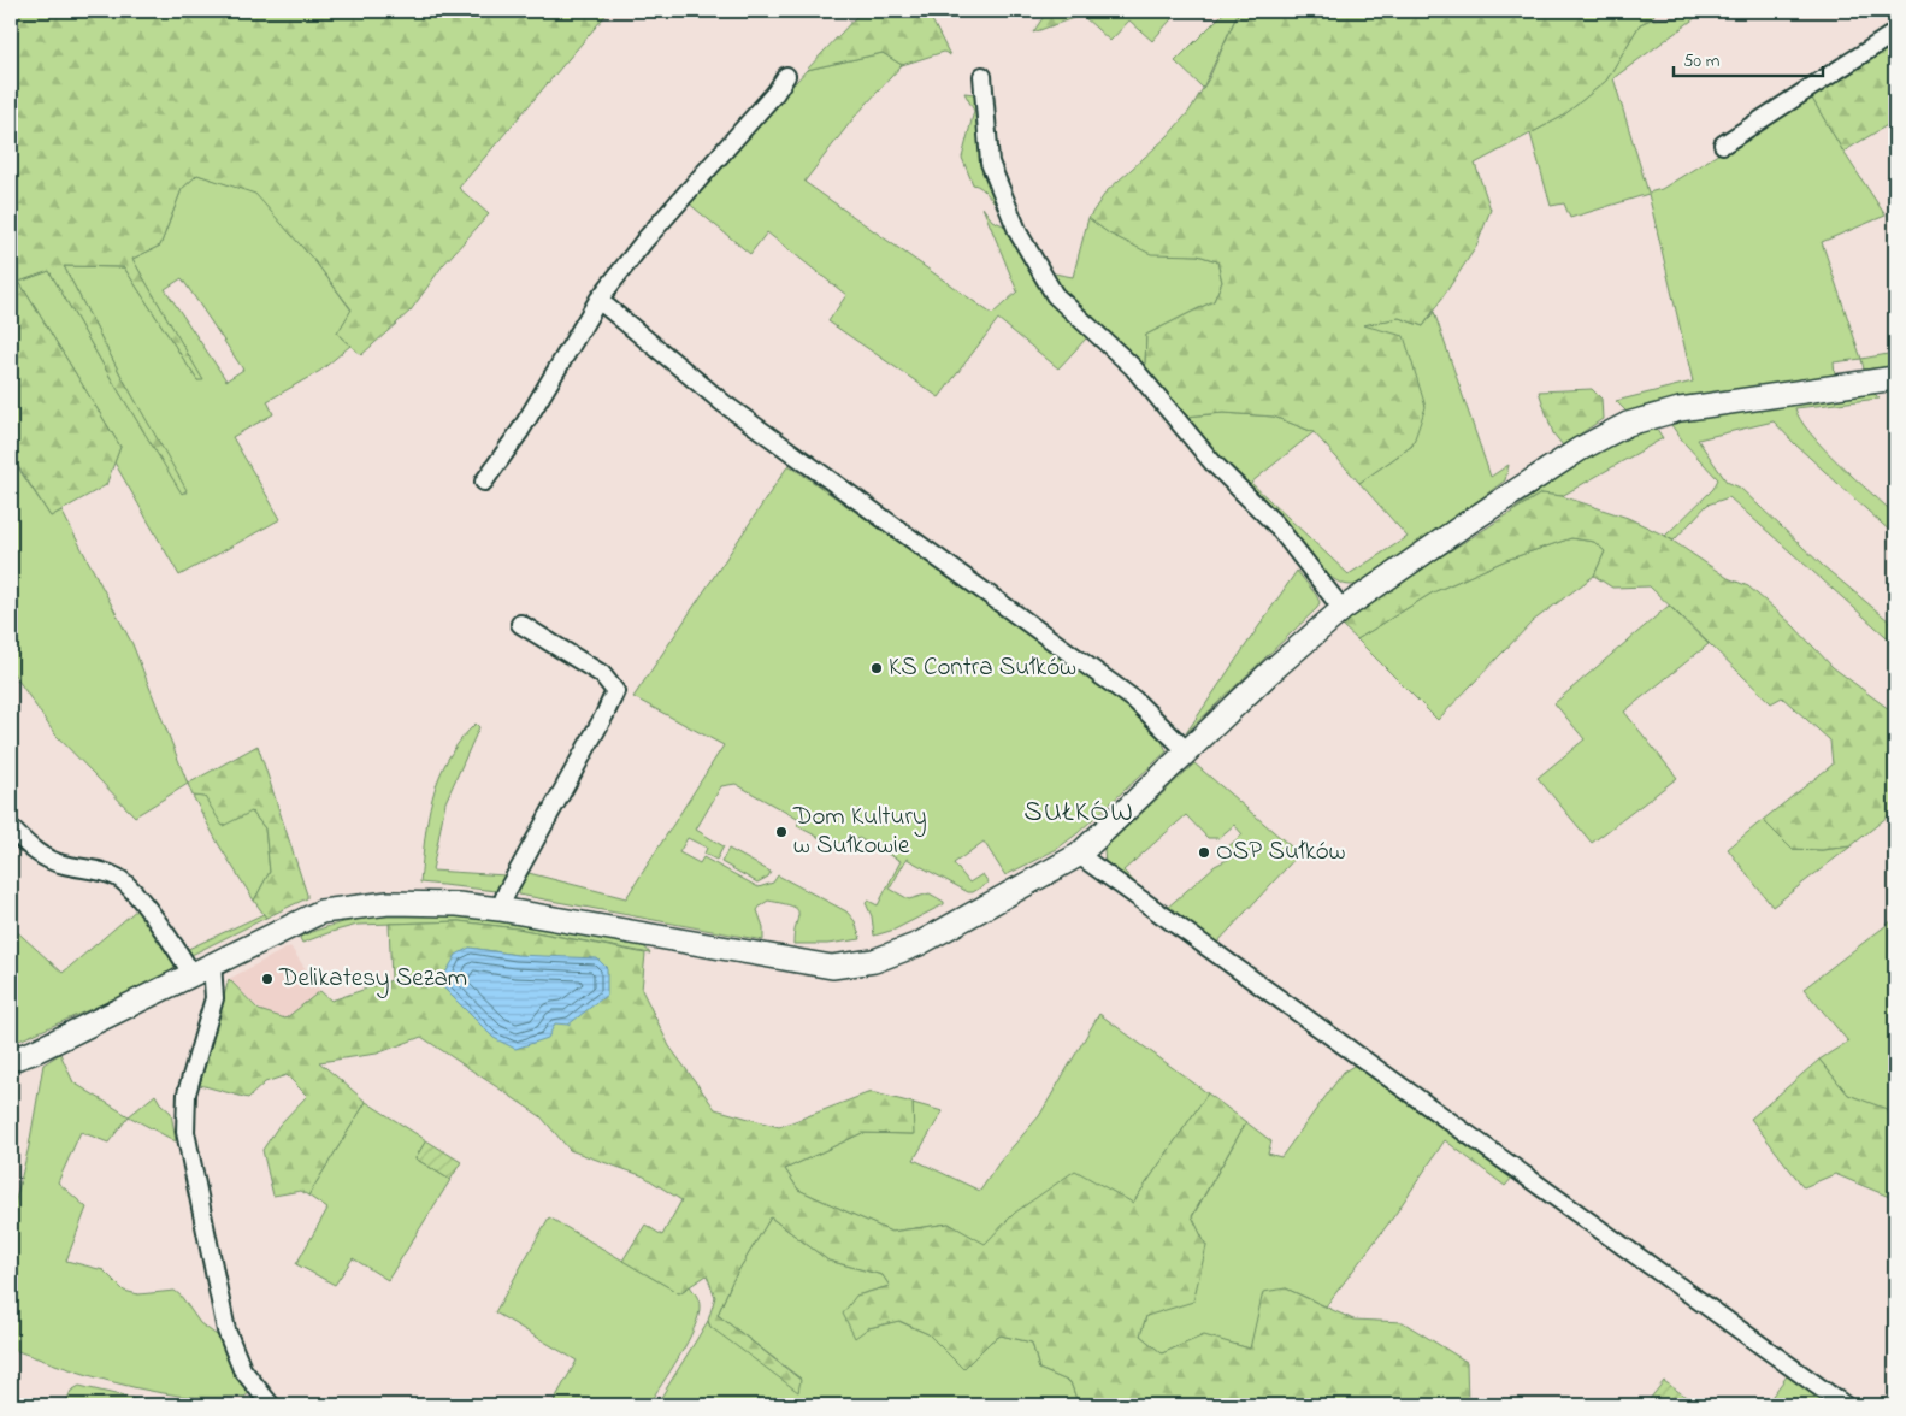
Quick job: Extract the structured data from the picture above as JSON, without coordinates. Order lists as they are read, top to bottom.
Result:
{
  "districts": ["SUŁKÓW"],
  "places": [
    "KS Contra Sułków",
    "Dom Kultury w Sułkowie",
    "OSP Sułków",
    "Delikatesy Sezam"
  ],
  "scale_bar": "50 m"
}
